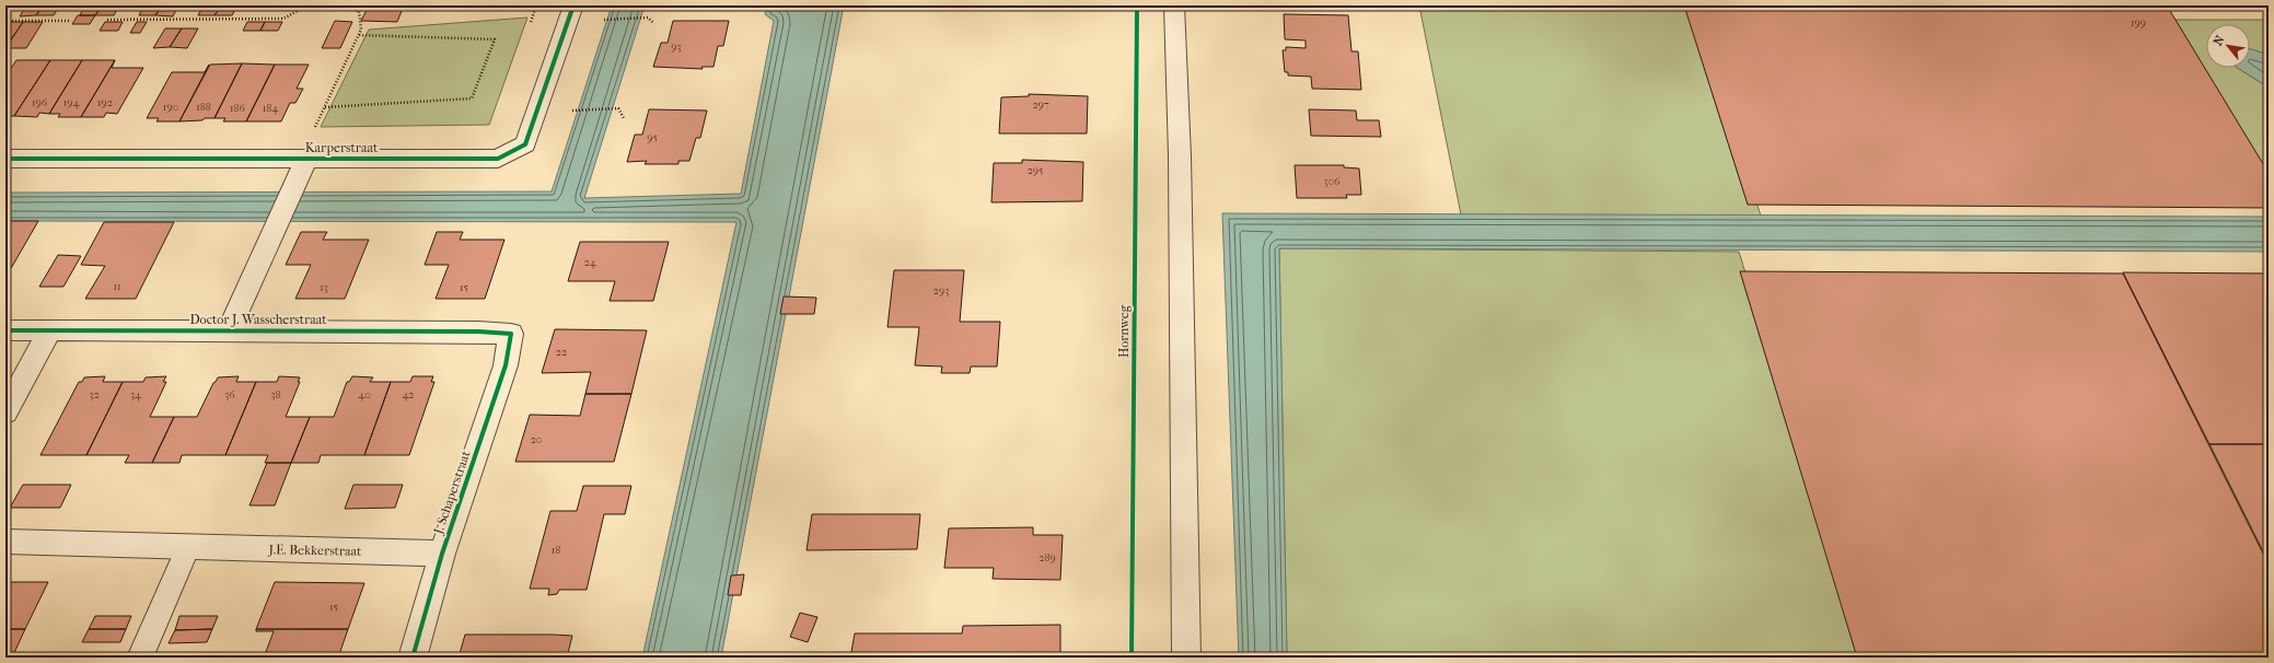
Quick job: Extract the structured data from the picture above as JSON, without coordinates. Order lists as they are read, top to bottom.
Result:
{
  "streets": {
    "street": [
      "Karperstraat",
      "Doctor J. Wasscherstraat",
      "J. Schaperstraat",
      "J.E. Bekkerstraat"
    ],
    "cycle path": ["Hornweg"]
  },
  "crossings": [
    ["Karperstraat", "Doctor J. Wasscherstraat"],
    ["Doctor J. Wasscherstraat", "J. Schaperstraat"],
    ["J. Schaperstraat", "J.E. Bekkerstraat"]
  ],
  "house_numbers": [
    "199",
    "93",
    "196",
    "194",
    "192",
    "297",
    "190",
    "188",
    "186",
    "184",
    "95",
    "295",
    "306",
    "24",
    "11",
    "13",
    "15",
    "293",
    "22",
    "32",
    "34",
    "36",
    "38",
    "40",
    "42",
    "20",
    "18",
    "289",
    "15"
  ],
  "north": "top left"
}
